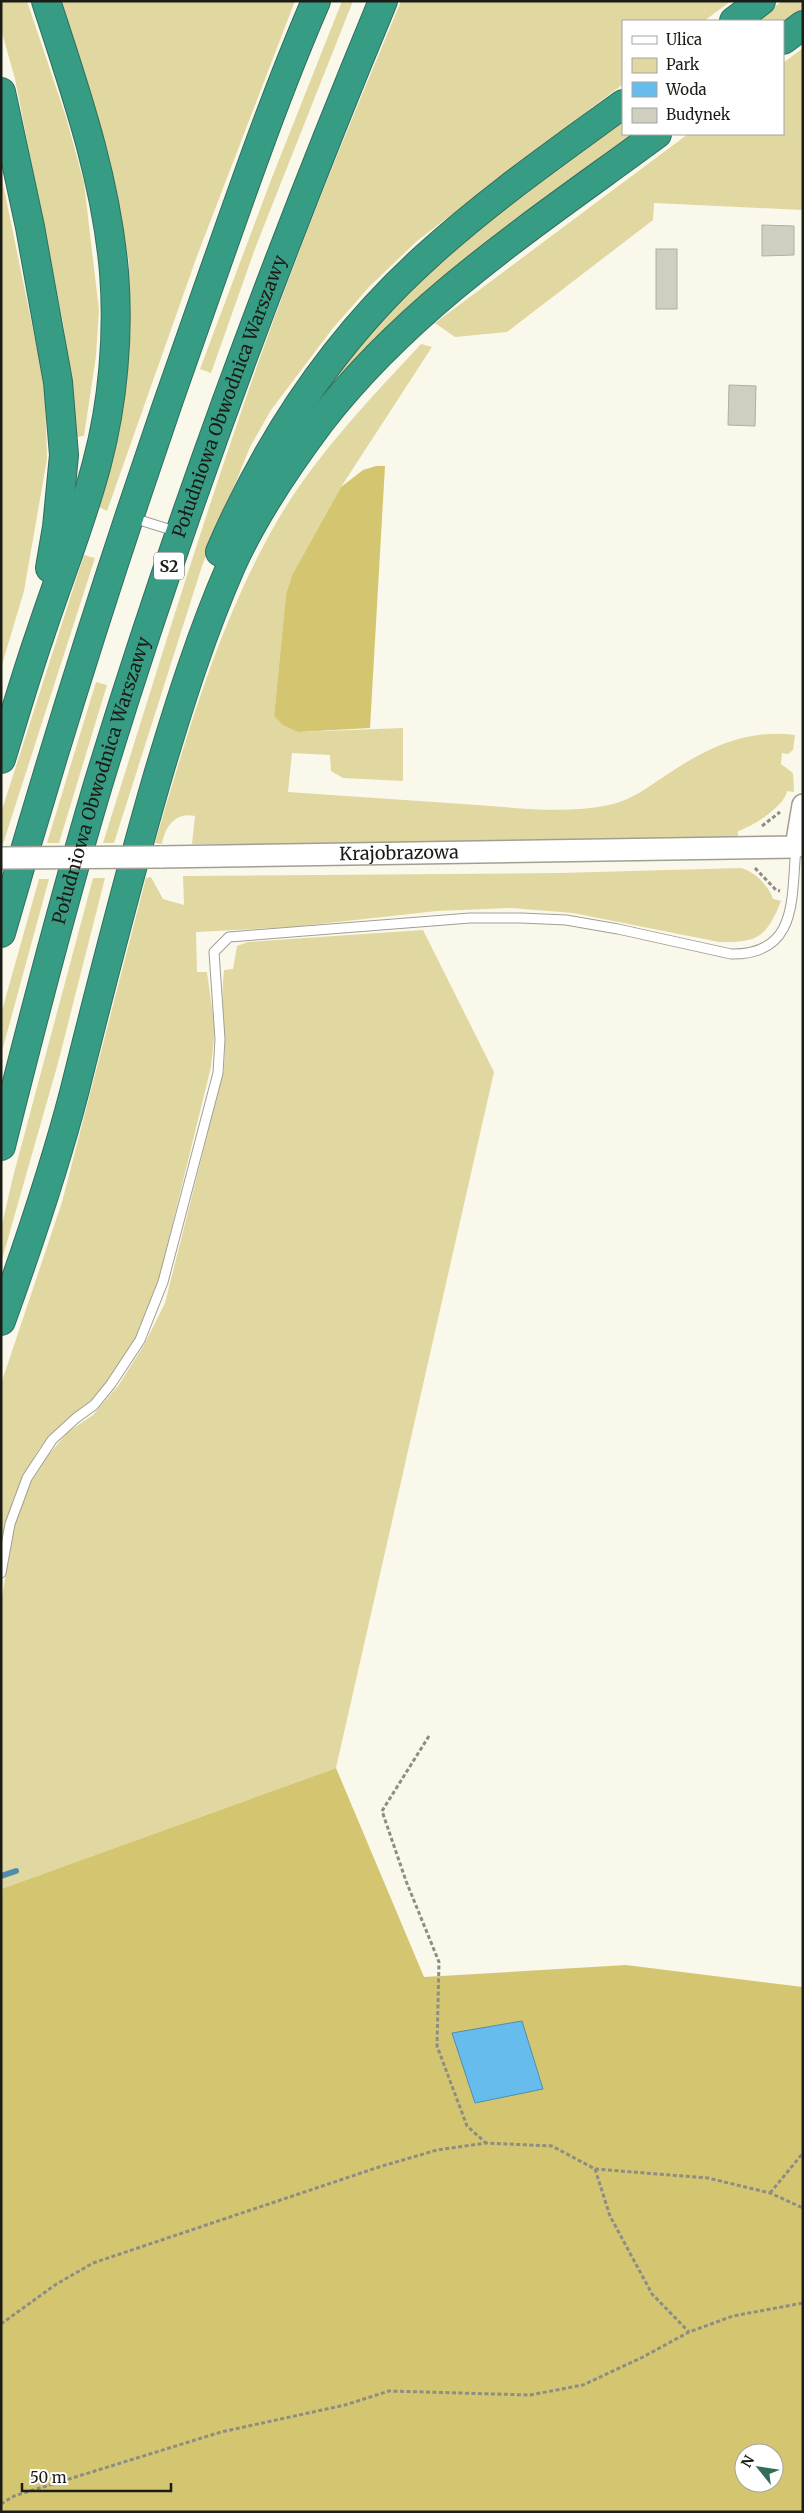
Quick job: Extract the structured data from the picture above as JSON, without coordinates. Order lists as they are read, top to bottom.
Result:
{
  "streets": {
    "highway": ["Południowa Obwodnica Warszawy", "S2"],
    "street": ["Krajobrazowa"]
  },
  "legend": [
    "Ulica",
    "Park",
    "Woda",
    "Budynek"
  ],
  "scale_bar": "50 m",
  "north": "top left"
}
